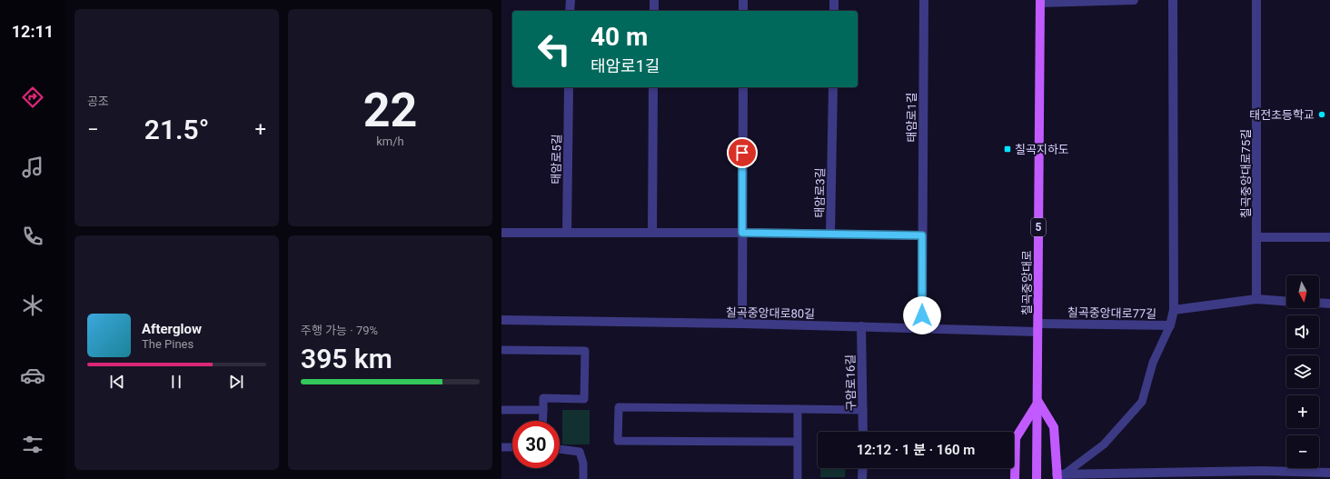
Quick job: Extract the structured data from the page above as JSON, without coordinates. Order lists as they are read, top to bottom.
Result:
{
  "streets": {
    "main road": ["5", "칠곡중앙대로"],
    "street": [
      "태암로1길",
      "태암로5길",
      "칠곡중앙대로75길",
      "태암로3길",
      "칠곡중앙대로80길",
      "칠곡중앙대로77길",
      "구암로16길"
    ]
  },
  "crossings": [
    ["태암로1길", "칠곡중앙대로80길"],
    ["태암로5길", "태암로3길"],
    ["칠곡중앙대로", "칠곡중앙대로80길"],
    ["칠곡중앙대로", "칠곡중앙대로77길"],
    ["칠곡중앙대로80길", "칠곡중앙대로77길"],
    ["칠곡중앙대로80길", "구암로16길"]
  ],
  "places": {
    "other": ["태전초등학교"],
    "transit": ["칠곡지하도"]
  },
  "north": "bottom",
  "page": {
    "tabs": "12:11",
    "tile": [
      "공조",
      ["22", "km/h"],
      ["주행 가능 · 79%", "395 km"]
    ],
    "turn": ["40 m", "태암로1길"],
    "heat": ["−", "21.5°", "+"],
    "map_buttons": ["+", "−"],
    "song": ["Afterglow", "The Pines"],
    "limit": "30",
    "trip": "12:12 · 1 분 · 160 m"
  }
}
